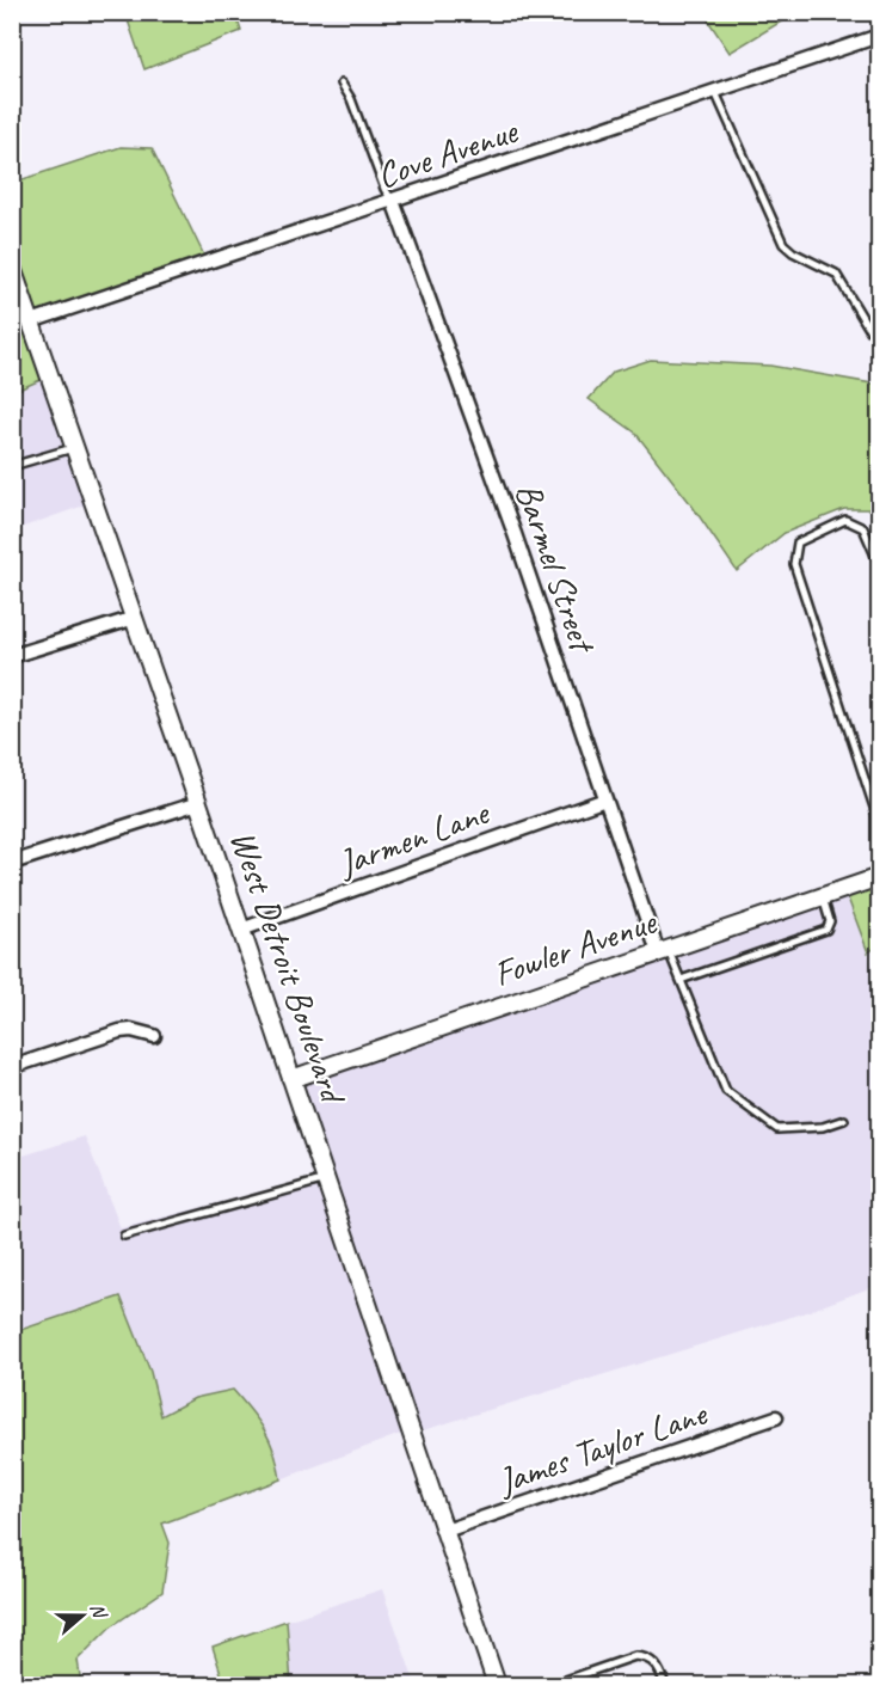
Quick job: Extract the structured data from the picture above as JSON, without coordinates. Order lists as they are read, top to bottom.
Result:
{
  "streets": {
    "street": [
      "Cove Avenue",
      "Barmel Street",
      "Jarmen Lane",
      "Fowler Avenue",
      "West Detroit Boulevard",
      "James Taylor Lane"
    ]
  },
  "crossings": [
    ["Cove Avenue", "Barmel Street"],
    ["Cove Avenue", "West Detroit Boulevard"],
    ["Barmel Street", "Jarmen Lane"],
    ["Barmel Street", "Fowler Avenue"],
    ["Jarmen Lane", "West Detroit Boulevard"],
    ["Fowler Avenue", "West Detroit Boulevard"],
    ["West Detroit Boulevard", "James Taylor Lane"]
  ],
  "north": "right"
}
